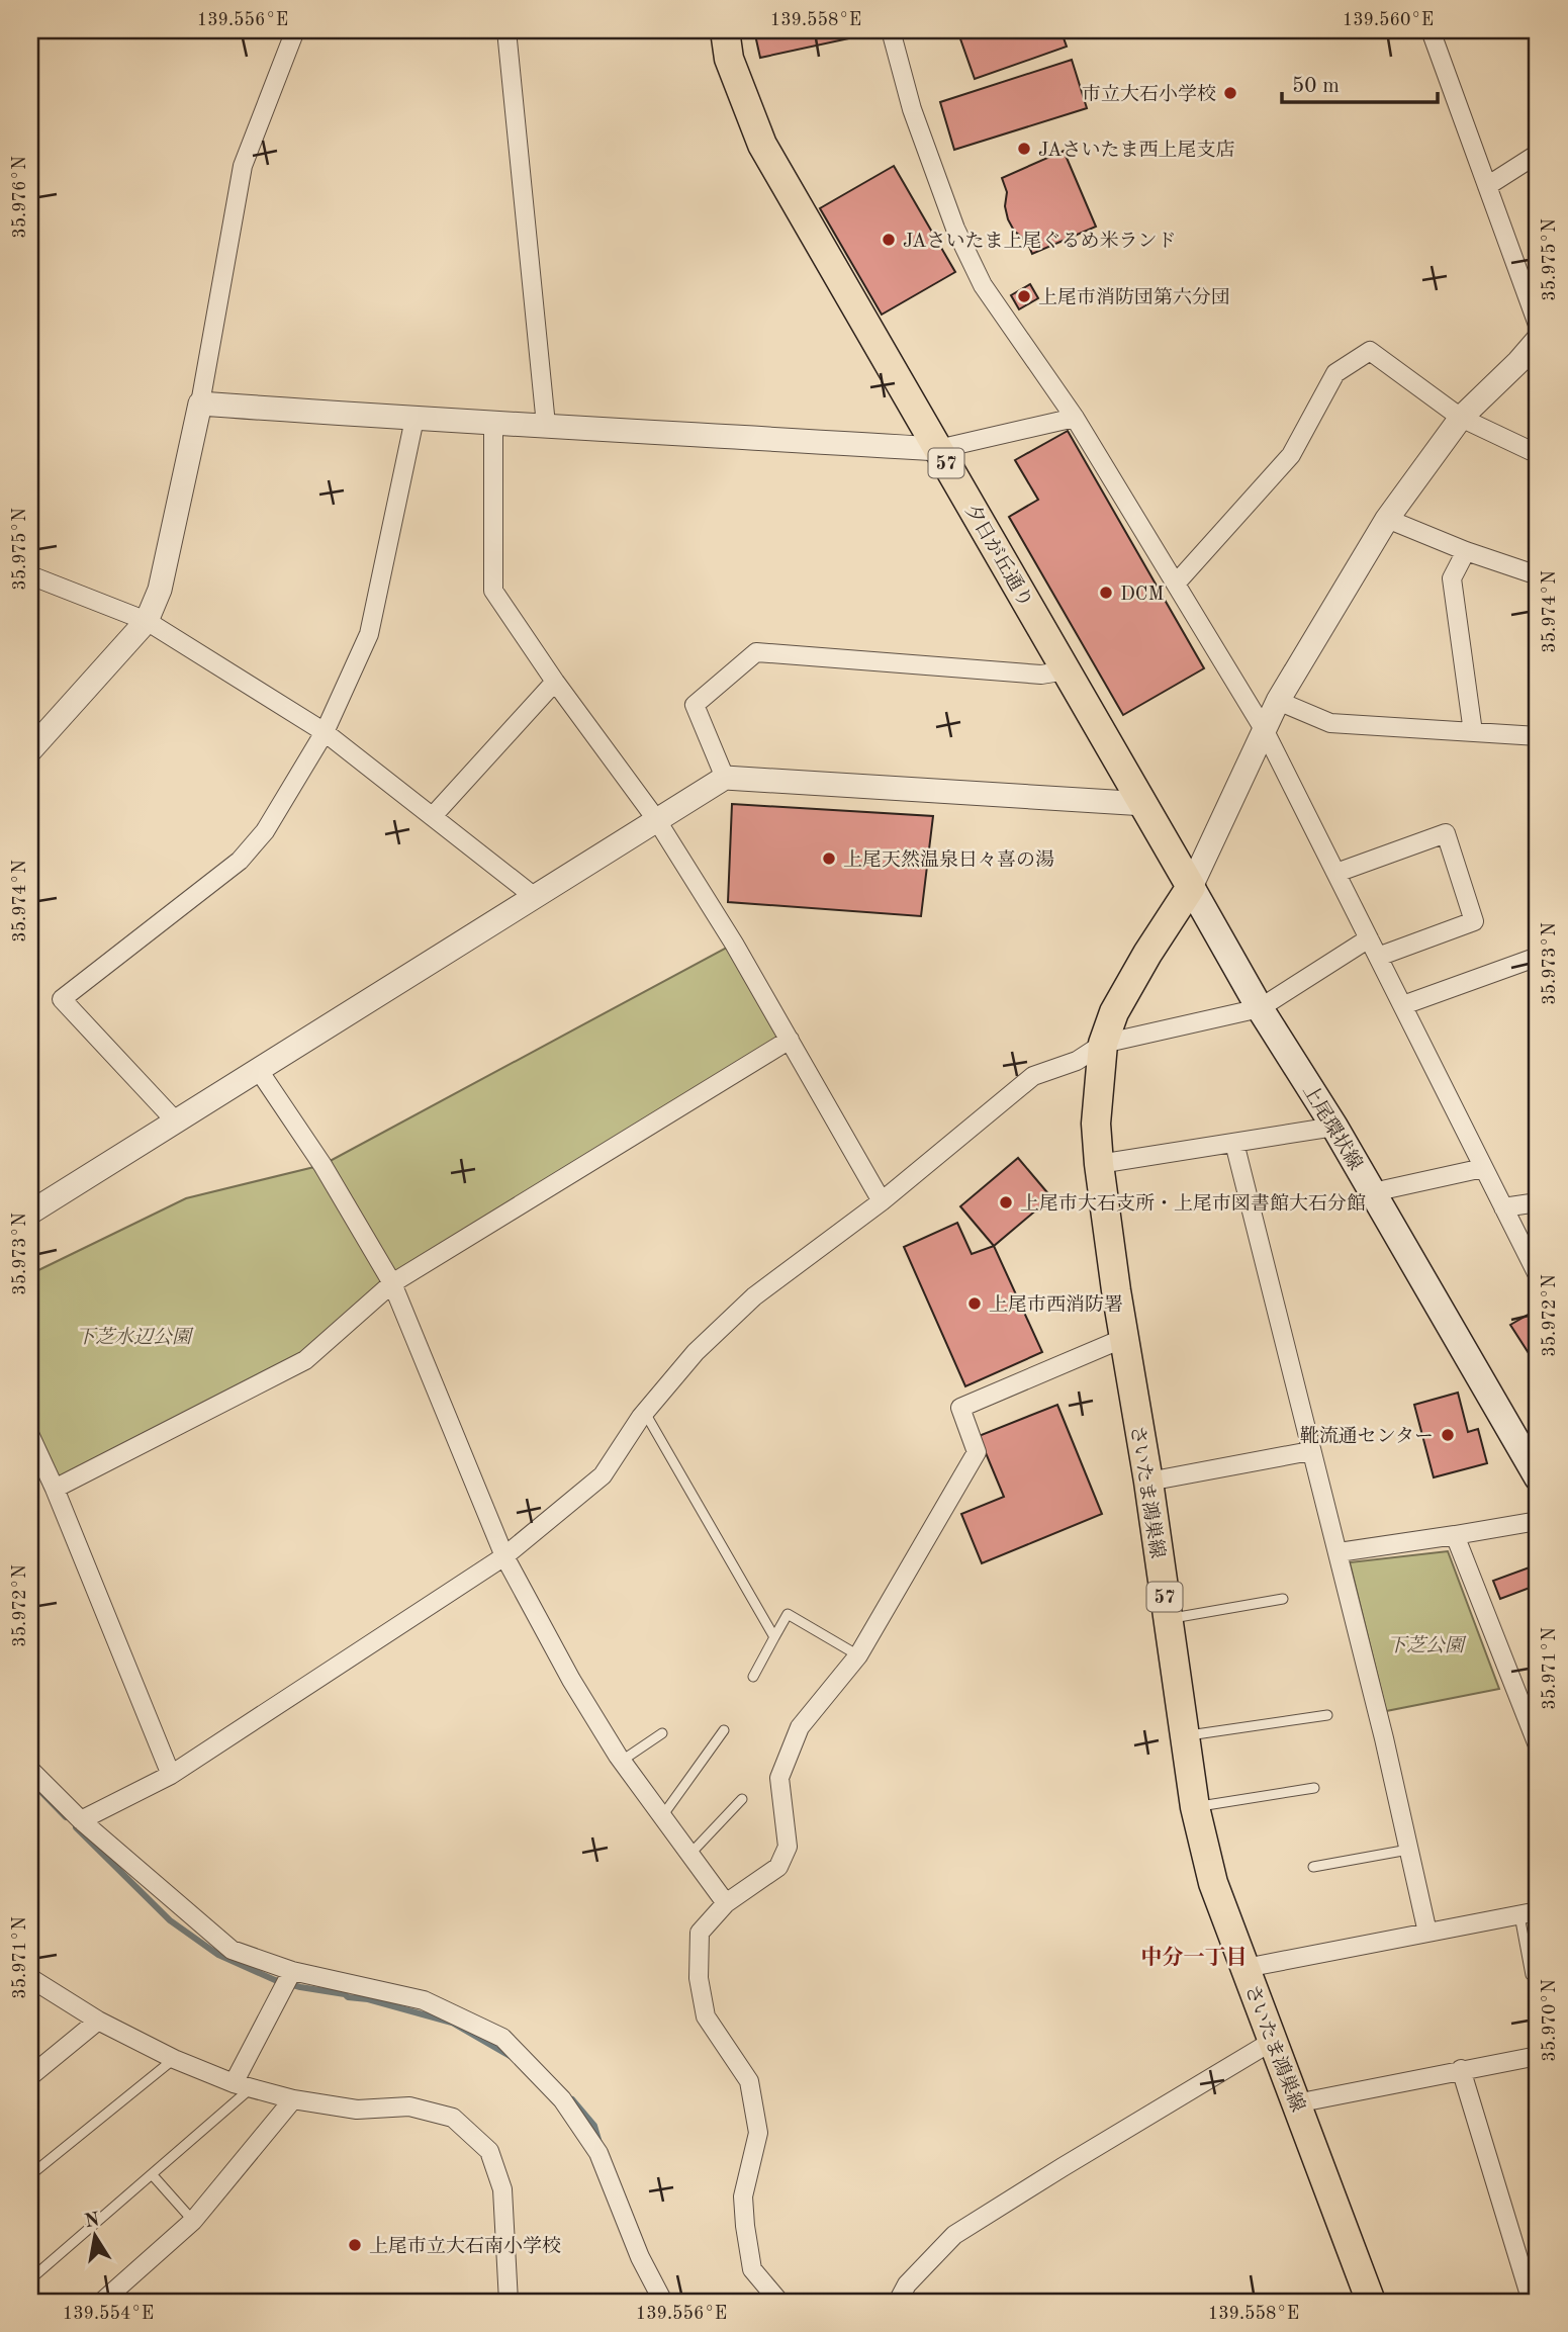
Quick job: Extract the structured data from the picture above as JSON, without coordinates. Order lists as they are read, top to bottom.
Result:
{
  "streets": {
    "main road": [
      "57",
      "夕日が丘通り",
      "上尾環状線",
      "さいたま鴻巣線"
    ]
  },
  "crossings": [
    ["夕日が丘通り", "上尾環状線"],
    ["夕日が丘通り", "さいたま鴻巣線"],
    ["上尾環状線", "さいたま鴻巣線"]
  ],
  "districts": ["中分一丁目"],
  "parks": ["下芝水辺公園", "下芝公園"],
  "places": [
    "市立大石小学校",
    "JAさいたま西上尾支店",
    "JAさいたま上尾ぐるめ米ランド",
    "上尾市消防団第六分団",
    "DCM",
    "上尾天然温泉日々喜の湯",
    "上尾市大石支所・上尾市図書館大石分館",
    "上尾市西消防署",
    "靴流通センター",
    "上尾市立大石南小学校"
  ],
  "scale_bar": "50 m",
  "north": "top",
  "coordinates": [
    "139.556°E",
    "139.558°E",
    "139.560°E",
    "35.976°N",
    "35.975°N",
    "35.974°N",
    "35.973°N",
    "35.972°N",
    "35.971°N",
    "35.970°N",
    "139.554°E"
  ]
}
